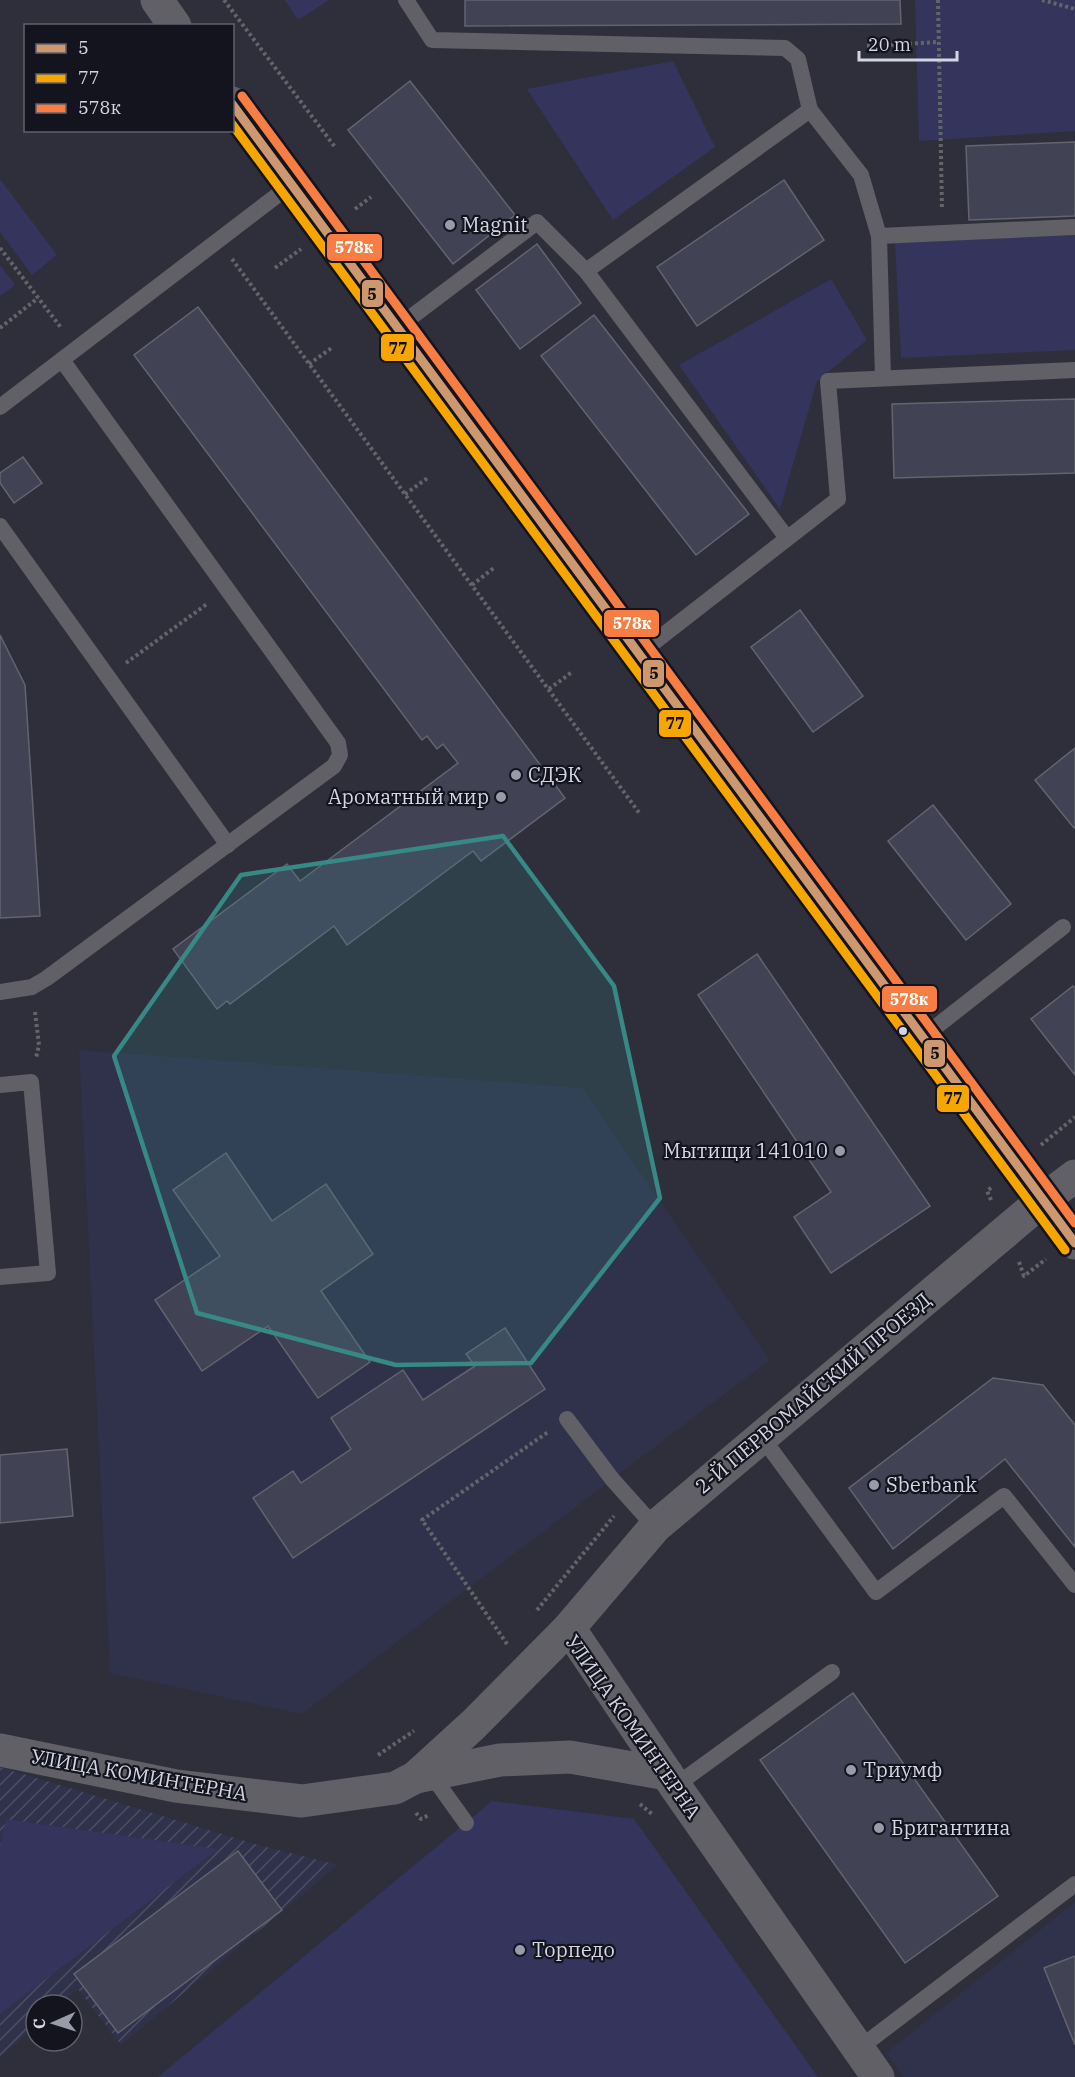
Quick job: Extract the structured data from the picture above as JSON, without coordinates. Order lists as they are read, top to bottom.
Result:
{
  "streets": {
    "street": ["2-Й ПЕРВОМАЙСКИЙ ПРОЕЗД", "УЛИЦА КОМИНТЕРНА"]
  },
  "crossings": [
    ["2-Й ПЕРВОМАЙСКИЙ ПРОЕЗД", "УЛИЦА КОМИНТЕРНА"]
  ],
  "places": [
    "Magnit",
    "СДЭК",
    "Ароматный мир",
    "Мытищи 141010",
    "Sberbank",
    "Триумф",
    "Бригантина",
    "Торпедо"
  ],
  "lines": ["transit line 578к", "transit line 5", "transit line 77"],
  "legend": ["5", "77", "578к"],
  "scale_bar": "20 m",
  "north": "left"
}
